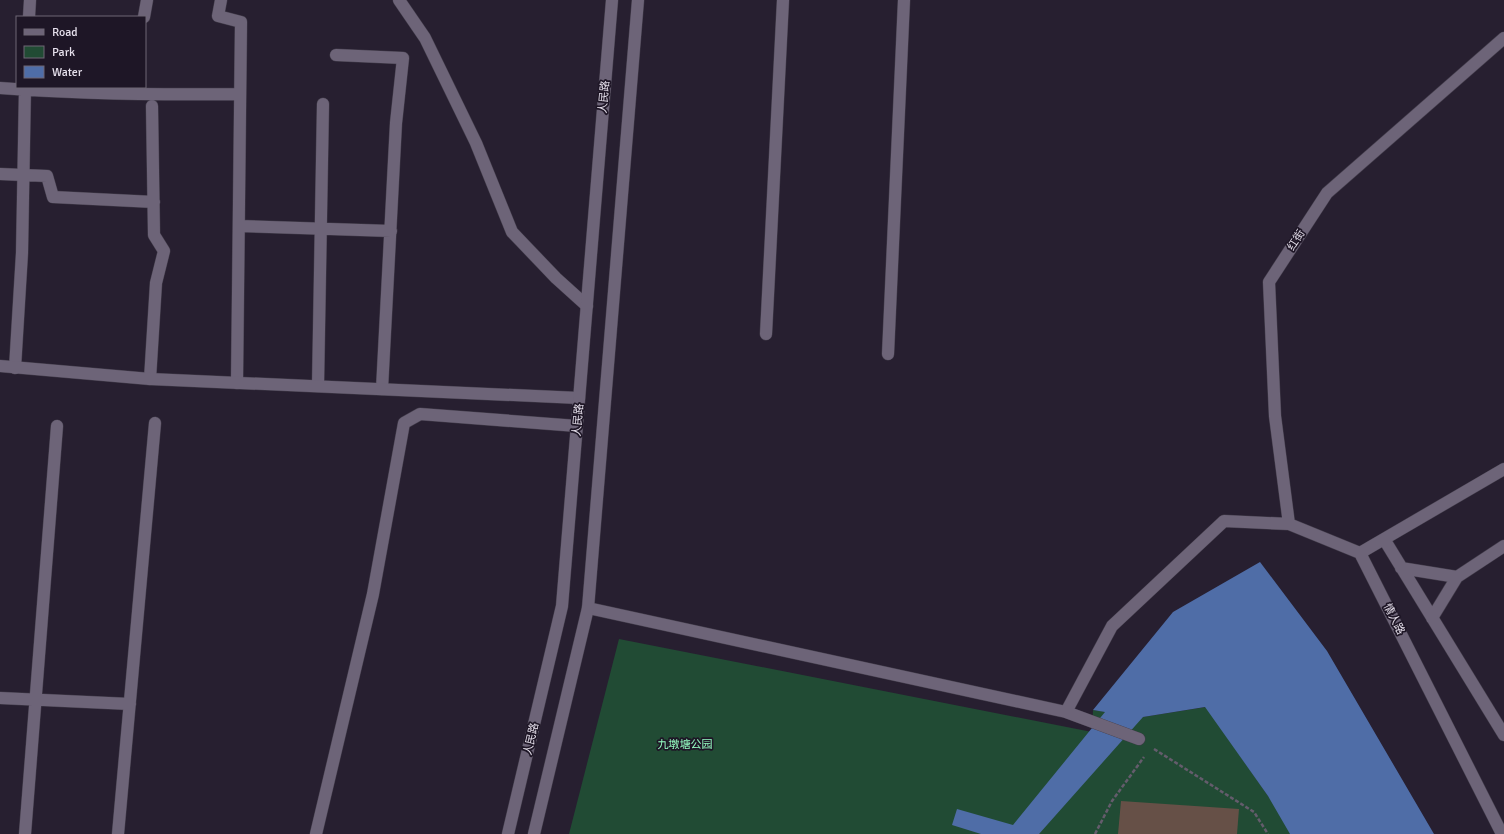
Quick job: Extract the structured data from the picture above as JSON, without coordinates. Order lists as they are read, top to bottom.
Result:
{
  "streets": {
    "street": ["人民路", "红街", "情人路"]
  },
  "parks": ["九墩塘公园"],
  "legend": ["Road", "Park", "Water"]
}
